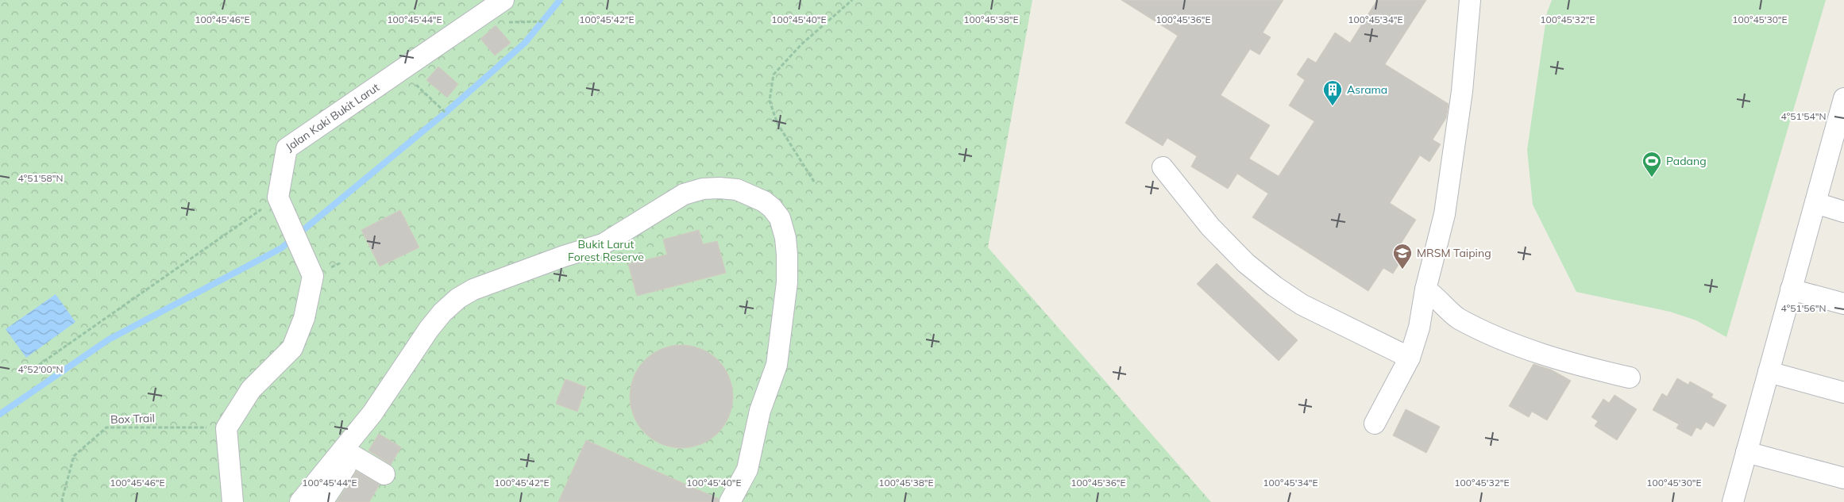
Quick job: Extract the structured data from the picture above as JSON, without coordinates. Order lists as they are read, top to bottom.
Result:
{
  "streets": {
    "street": ["Jalan Kaki Bukit Larut"],
    "path": ["Box Trail"]
  },
  "parks": ["Bukit Larut Forest Reserve"],
  "places": {
    "building": ["Asrama"],
    "sports": ["Padang"],
    "school or university": ["MRSM Taiping"]
  },
  "coordinates": [
    "100°45'46\"E",
    "100°45'44\"E",
    "100°45'42\"E",
    "100°45'40\"E",
    "100°45'38\"E",
    "100°45'36\"E",
    "100°45'34\"E",
    "100°45'32\"E",
    "100°45'30\"E",
    "4°51'54\"N",
    "4°51'58\"N",
    "4°51'56\"N",
    "4°52'00\"N"
  ]
}
